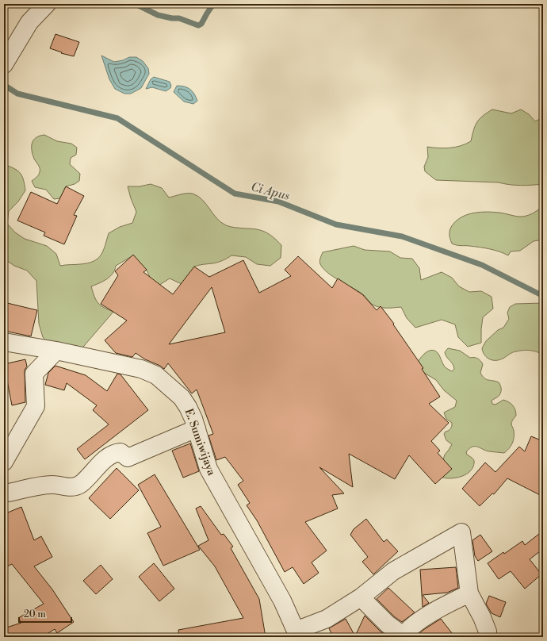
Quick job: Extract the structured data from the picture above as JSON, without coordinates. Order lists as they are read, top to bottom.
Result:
{
  "streets": {
    "street": ["E. Sumiwijaya"]
  },
  "water": ["Ci Apus"],
  "scale_bar": "20 m"
}
